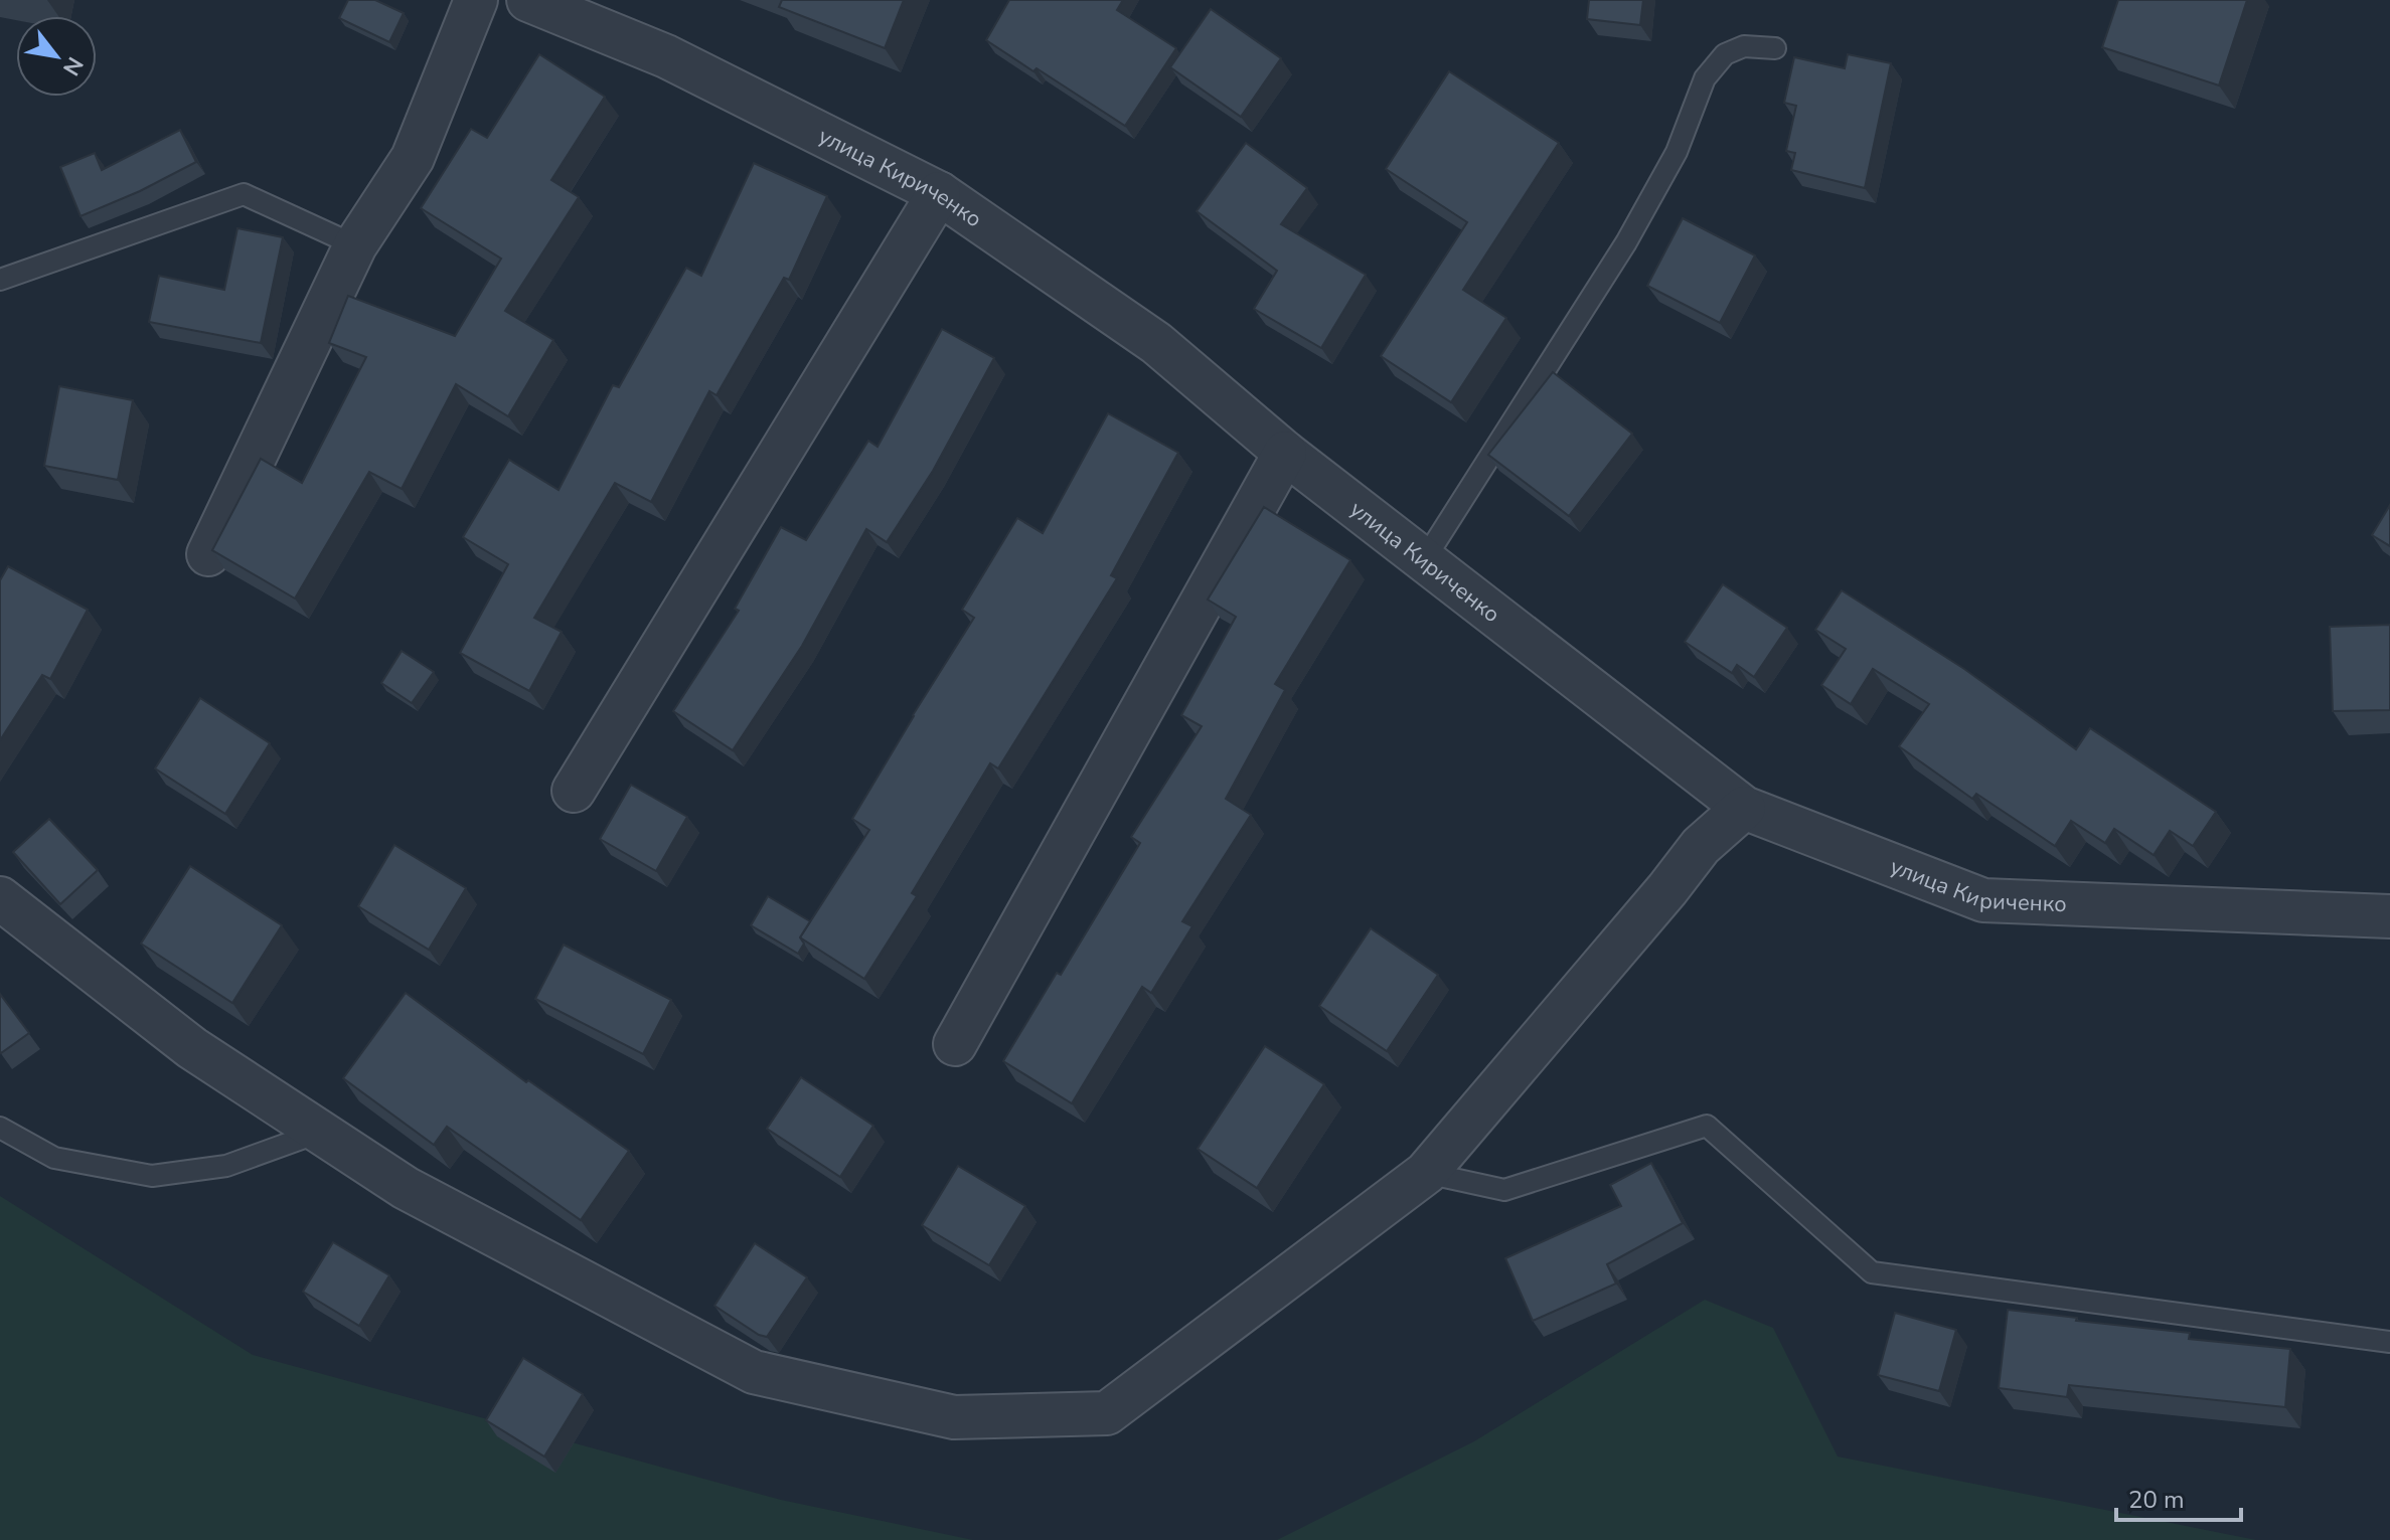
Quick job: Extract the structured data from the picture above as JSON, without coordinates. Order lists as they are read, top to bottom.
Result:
{
  "streets": {
    "street": ["улица Кириченко"]
  },
  "scale_bar": "20 m",
  "north": "bottom right"
}
